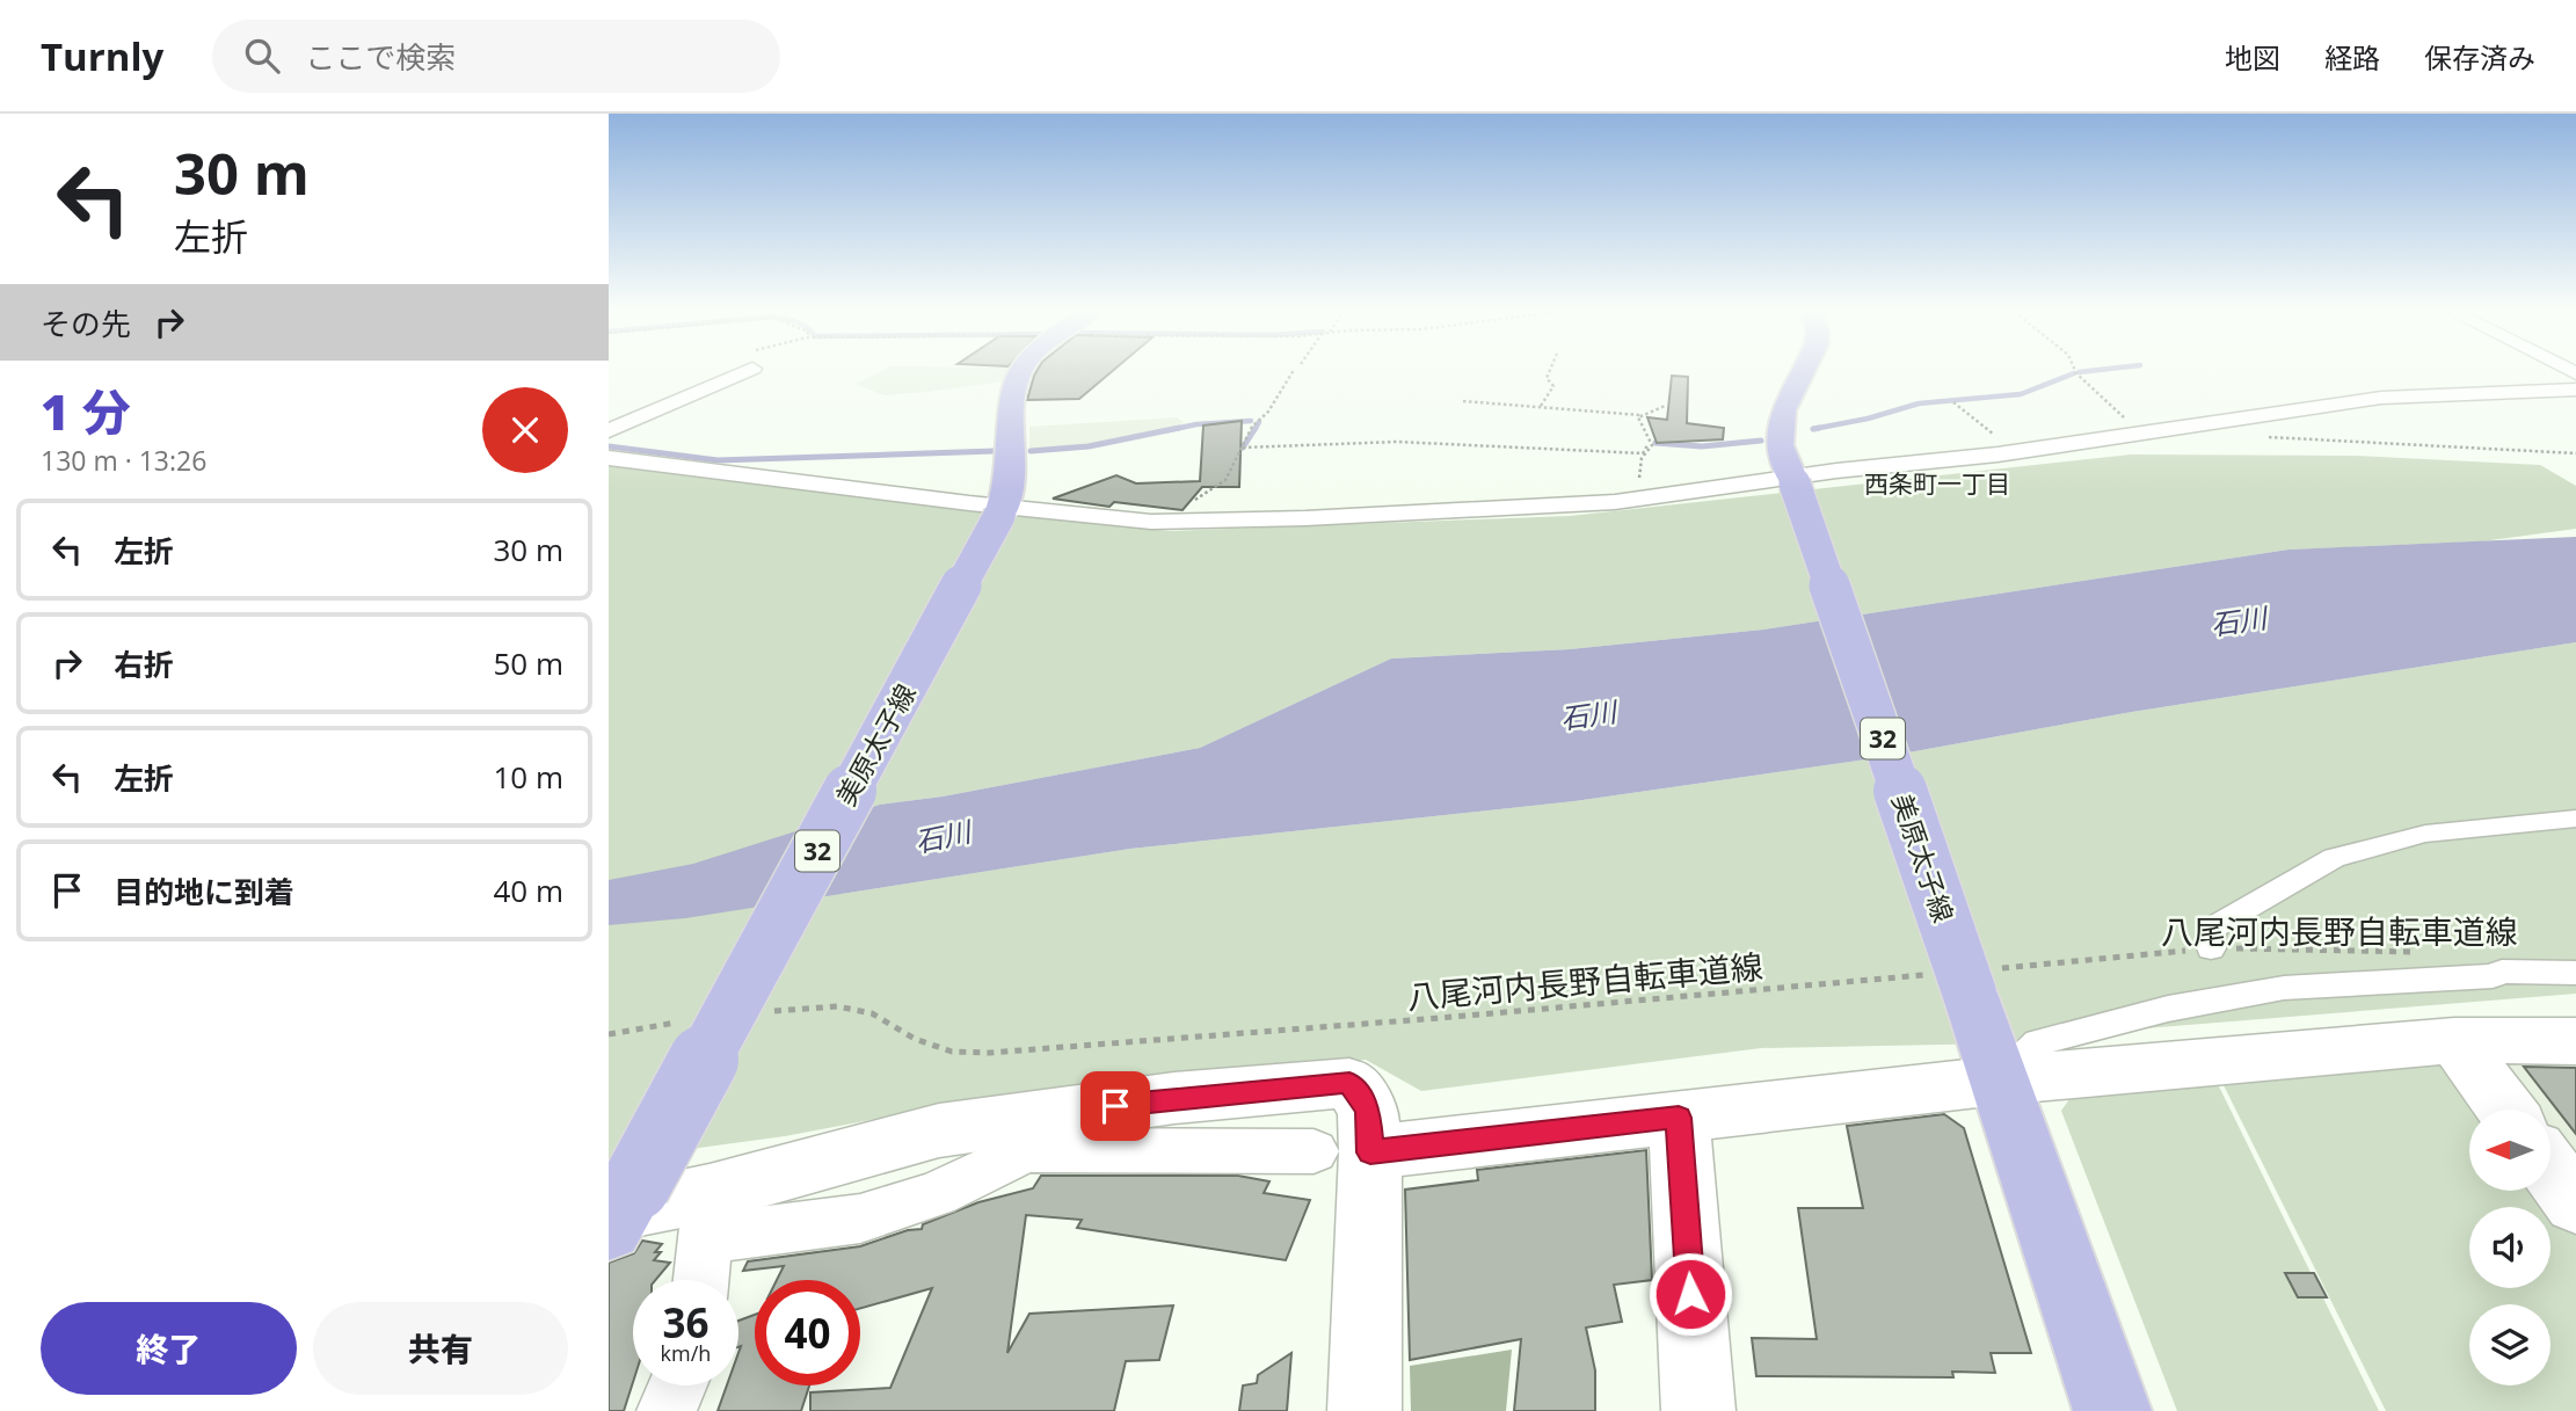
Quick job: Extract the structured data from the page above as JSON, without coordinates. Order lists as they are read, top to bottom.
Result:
{
  "streets": {
    "main road": ["32", "美原太子線"],
    "path": ["八尾河内長野自転車道線"]
  },
  "crossings": [
    ["美原太子線", "八尾河内長野自転車道線"]
  ],
  "districts": ["西条町一丁目"],
  "water": ["石川"],
  "north": "left",
  "page": {
    "header": "Turnly",
    "search": "ここで検索",
    "nav": ["地図", "経路", "保存済み"],
    "turn": ["30 m", "左折"],
    "then": "その先",
    "heading": ["1 分", "130 m · 13:26"],
    "list": [
      {
        "name": "左折",
        "value": "30 m"
      },
      {
        "name": "右折",
        "value": "50 m"
      },
      {
        "name": "左折",
        "value": "10 m"
      },
      {
        "name": "目的地に到着",
        "value": "40 m"
      }
    ],
    "speed": "36 km/h",
    "limit": "40",
    "buttons": ["終了", "共有"]
  }
}
